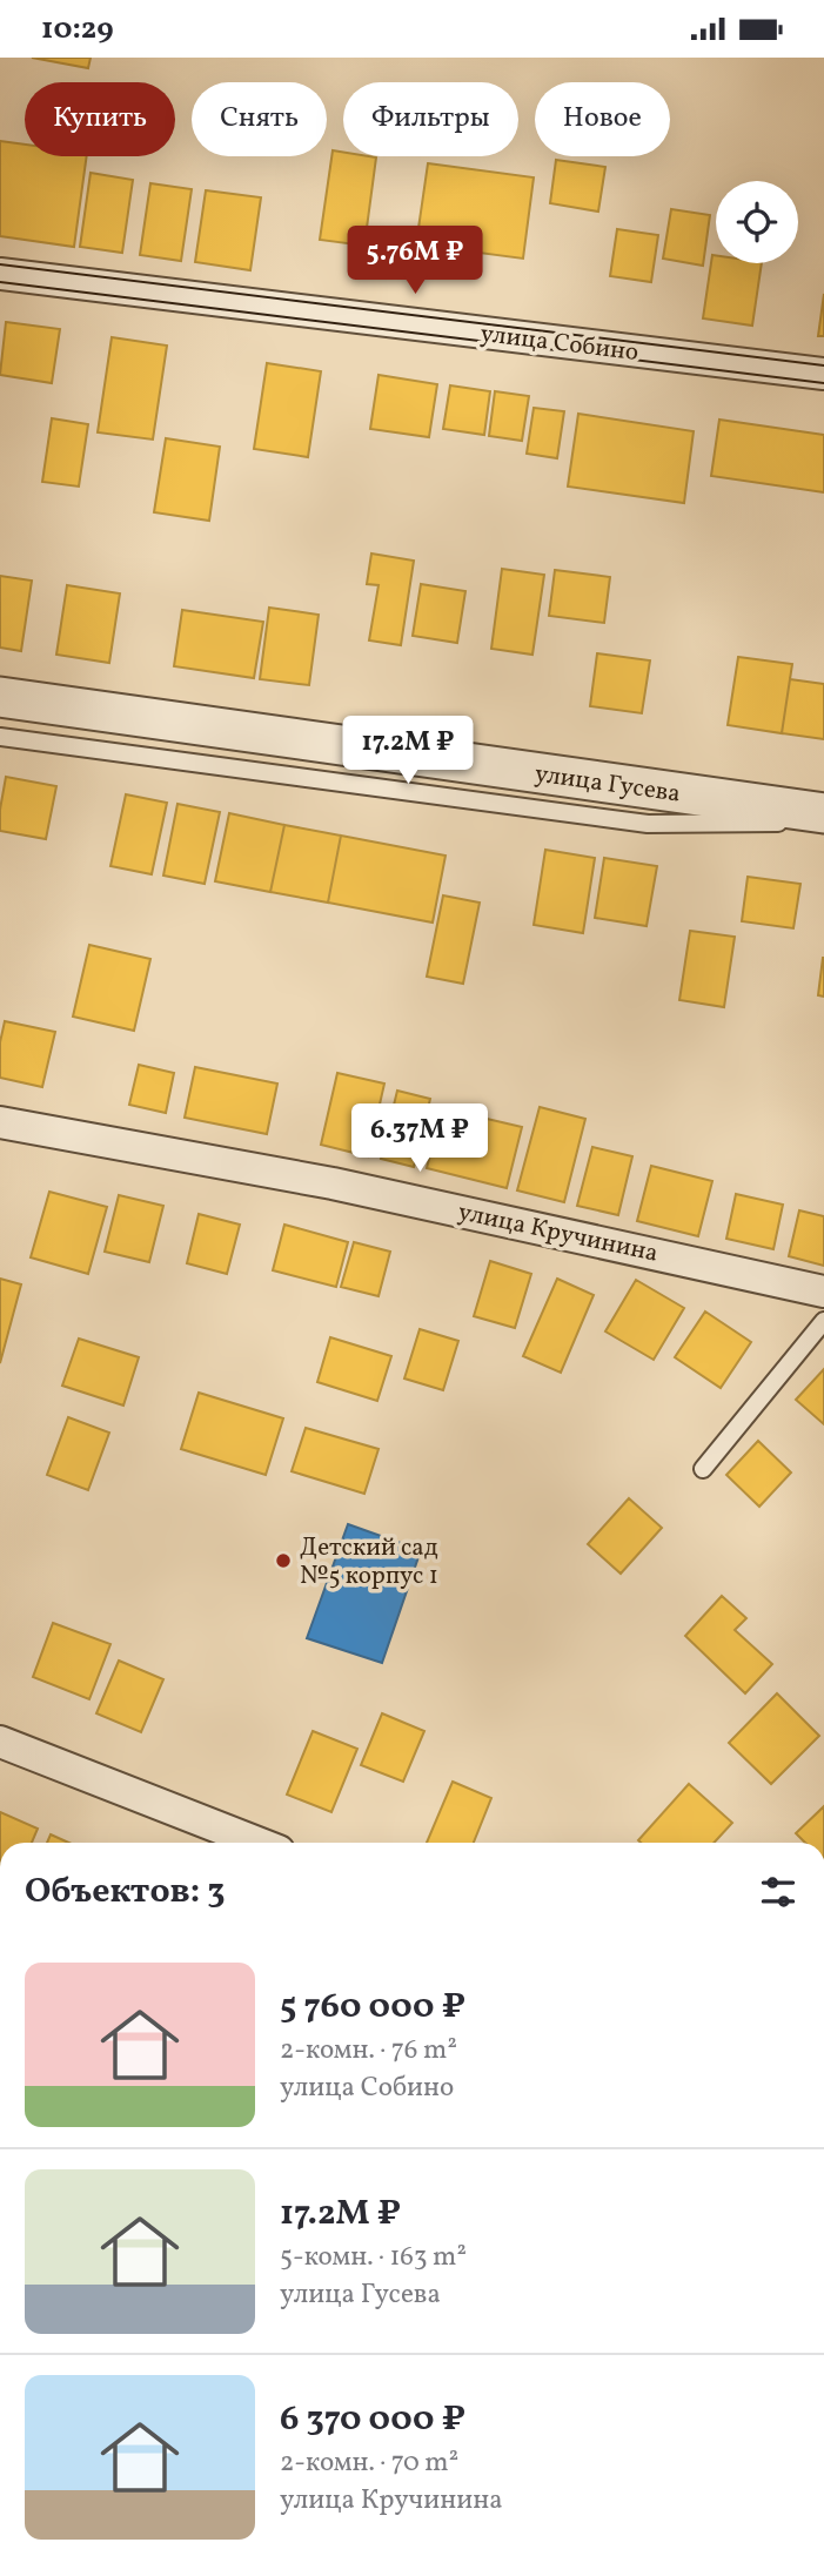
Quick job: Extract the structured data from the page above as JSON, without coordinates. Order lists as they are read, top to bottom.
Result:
{
  "streets": {
    "street": ["улица Собино", "улица Гусева", "улица Кручинина"]
  },
  "places": ["Детский сад №5 корпус 1"],
  "page": {
    "status": "10:29",
    "chip": [
      "Купить",
      "Снять",
      "Фильтры",
      "Новое"
    ],
    "price": ["5.76M ₽", "17.2M ₽", "6.37M ₽"],
    "heading": "Объектов: 3",
    "list": [
      {
        "name": "5 760 000 ₽",
        "note": "2-комн. · 76 m² · улица Собино"
      },
      {
        "name": "17.2M ₽",
        "note": "5-комн. · 163 m² · улица Гусева"
      },
      {
        "name": "6 370 000 ₽",
        "note": "2-комн. · 70 m² · улица Кручинина"
      }
    ]
  }
}
